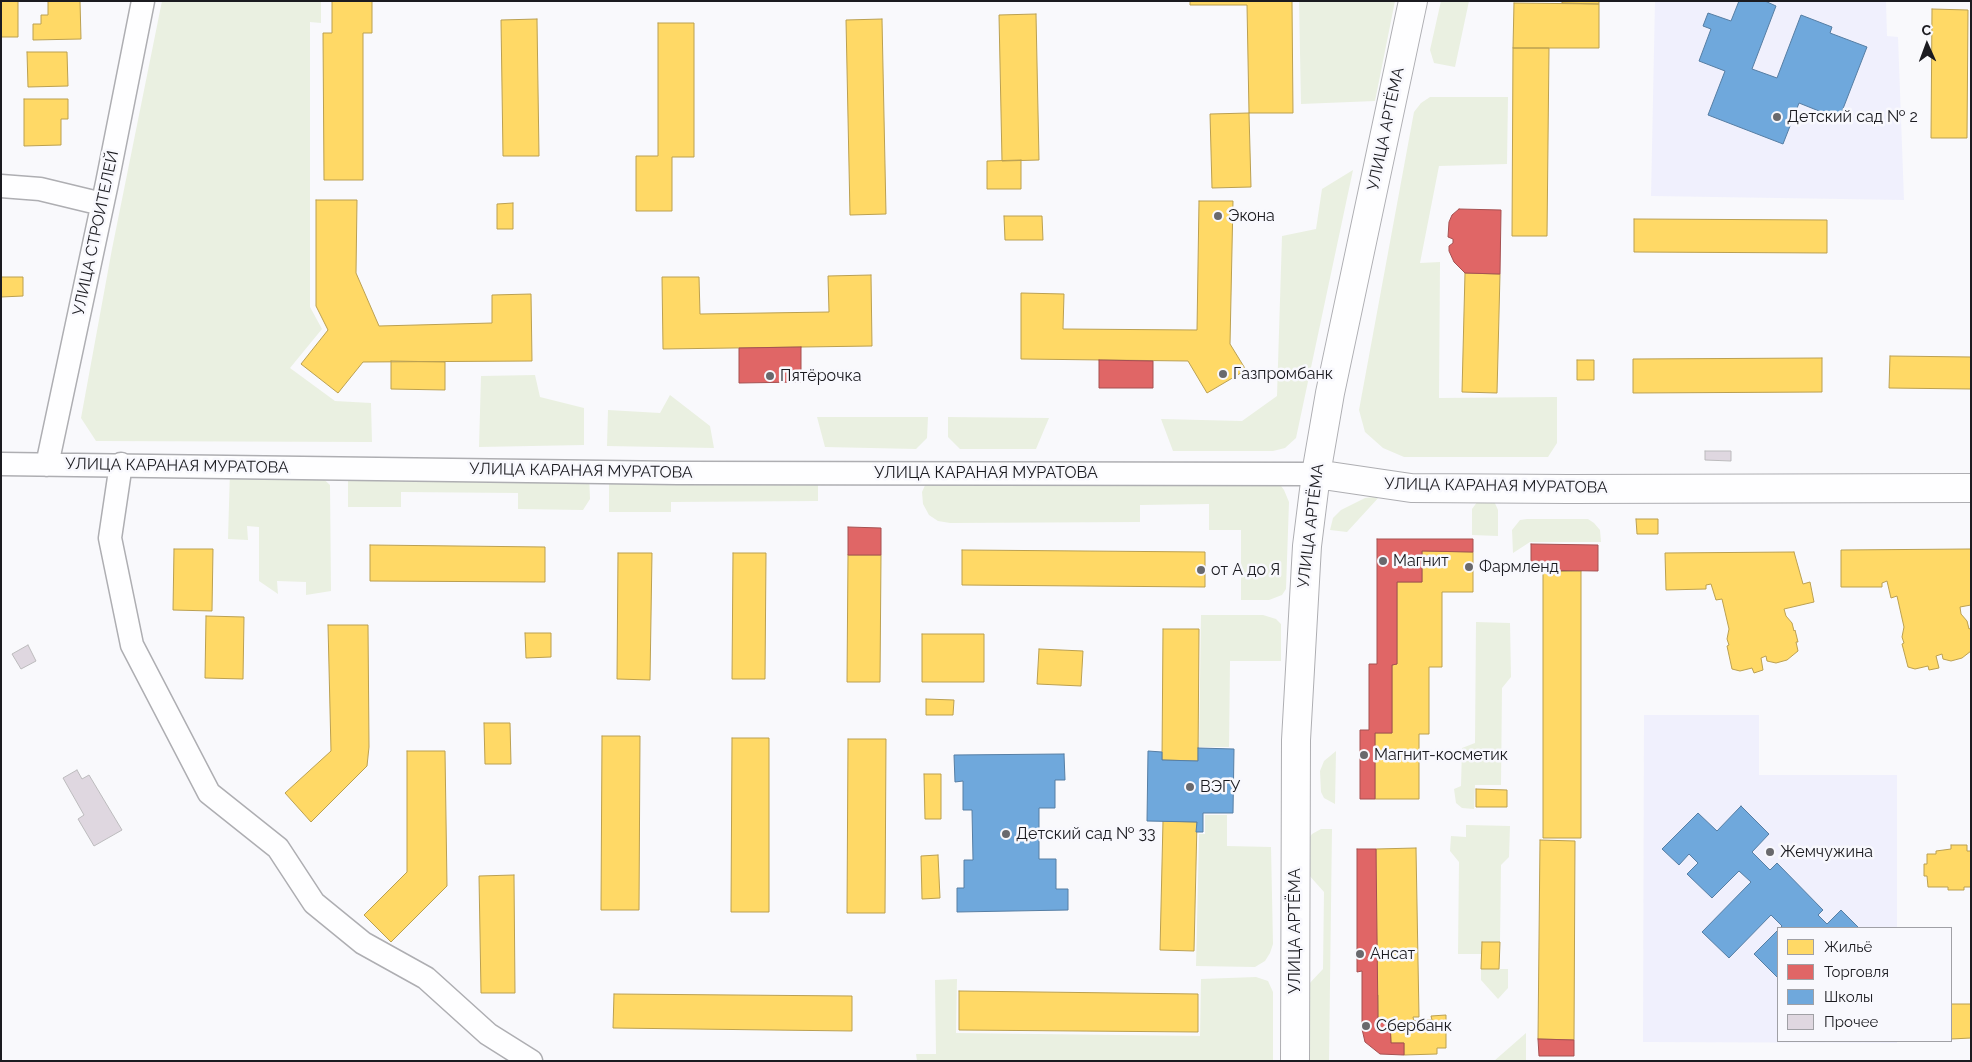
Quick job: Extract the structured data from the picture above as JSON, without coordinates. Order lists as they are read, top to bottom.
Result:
{
  "streets": {
    "main road": ["УЛИЦА АРТЁМА", "УЛИЦА КАРАНАЯ МУРАТОВА"],
    "street": ["УЛИЦА СТРОИТЕЛЕЙ"]
  },
  "crossings": [
    ["УЛИЦА АРТЁМА", "УЛИЦА КАРАНАЯ МУРАТОВА"],
    ["УЛИЦА СТРОИТЕЛЕЙ", "УЛИЦА КАРАНАЯ МУРАТОВА"]
  ],
  "places": [
    "Детский сад № 2",
    "Экона",
    "Газпромбанк",
    "Пятёрочка",
    "Магнит",
    "Фармленд",
    "от А до Я",
    "Магнит-косметик",
    "ВЭГУ",
    "Детский сад № 33",
    "Жемчужина",
    "Ансат",
    "Сбербанк"
  ],
  "legend": [
    "Жильё",
    "Торговля",
    "Школы",
    "Прочее"
  ],
  "north": "top"
}
